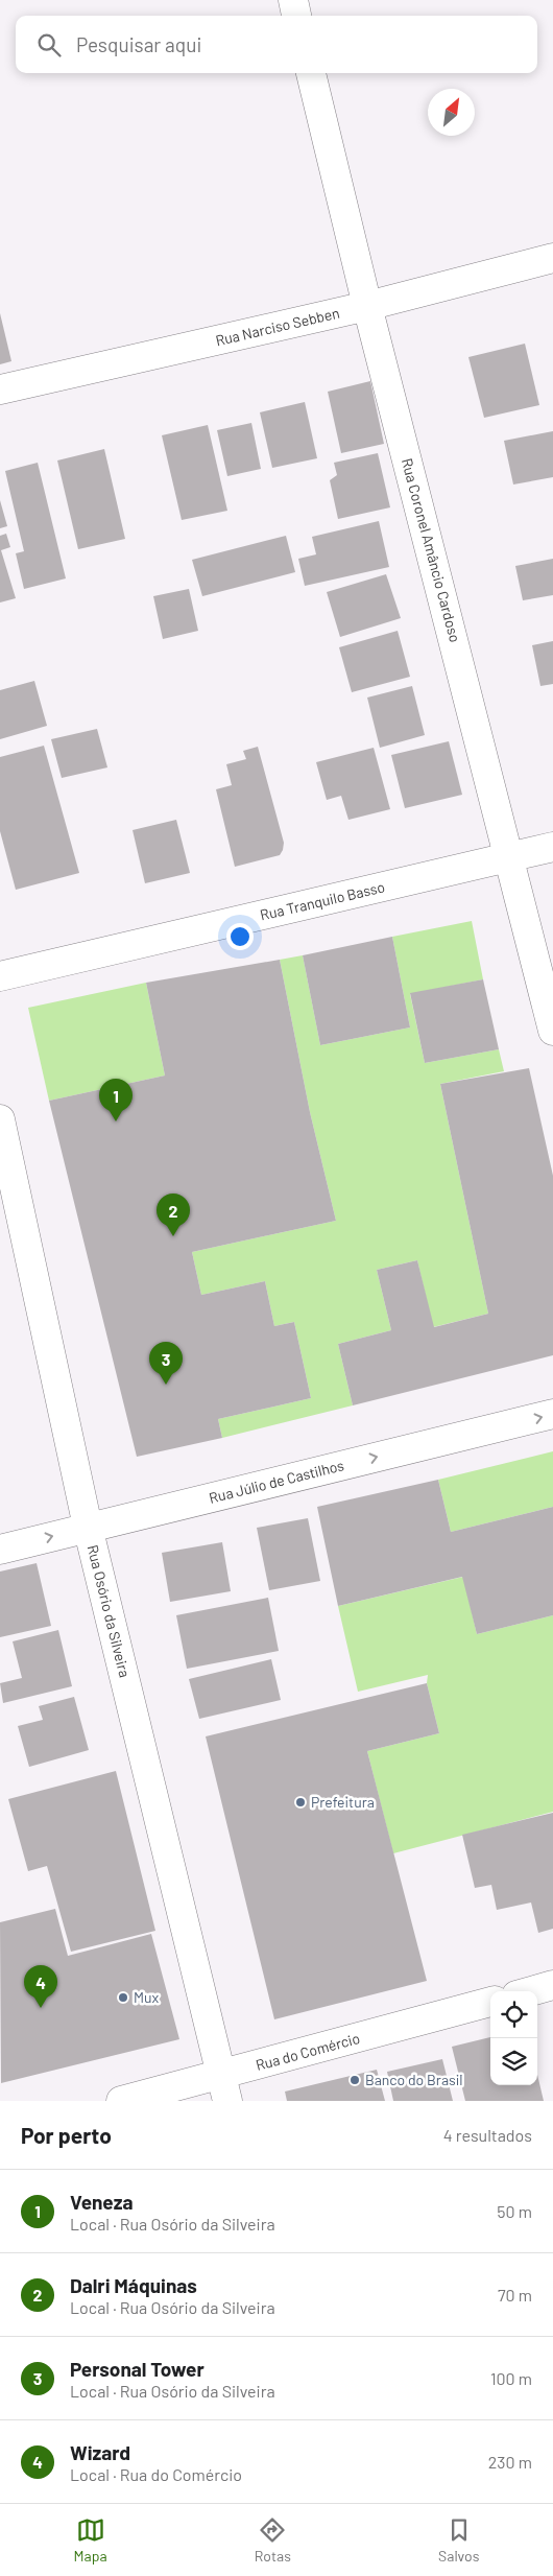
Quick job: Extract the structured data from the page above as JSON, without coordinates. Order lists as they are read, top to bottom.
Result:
{
  "streets": {
    "street": [
      "Rua Narciso Sebben",
      "Rua Coronel Amâncio Cardoso",
      "Rua Tranquilo Basso",
      "Rua Júlio de Castilhos",
      "Rua Osório da Silveira",
      "Rua do Comércio"
    ]
  },
  "crossings": [
    ["Rua Narciso Sebben", "Rua Coronel Amâncio Cardoso"],
    ["Rua Coronel Amâncio Cardoso", "Rua Tranquilo Basso"],
    ["Rua Júlio de Castilhos", "Rua Osório da Silveira"],
    ["Rua Osório da Silveira", "Rua do Comércio"]
  ],
  "one_way": ["Rua Júlio de Castilhos"],
  "places": ["Prefeitura", "Mux", "Banco do Brasil"],
  "north": "top right",
  "page": {
    "search": "Pesquisar aqui",
    "pins": [
      "1",
      "2",
      "3",
      "4"
    ],
    "heading": ["Por perto", "4 resultados"],
    "list": [
      {
        "mark": "1",
        "name": "Veneza",
        "note": "Local · Rua Osório da Silveira",
        "value": "50 m"
      },
      {
        "mark": "2",
        "name": "Dalri Máquinas",
        "note": "Local · Rua Osório da Silveira",
        "value": "70 m"
      },
      {
        "mark": "3",
        "name": "Personal Tower",
        "note": "Local · Rua Osório da Silveira",
        "value": "100 m"
      },
      {
        "mark": "4",
        "name": "Wizard",
        "note": "Local · Rua do Comércio",
        "value": "230 m"
      }
    ],
    "nav": ["Mapa", "Rotas", "Salvos"]
  }
}
